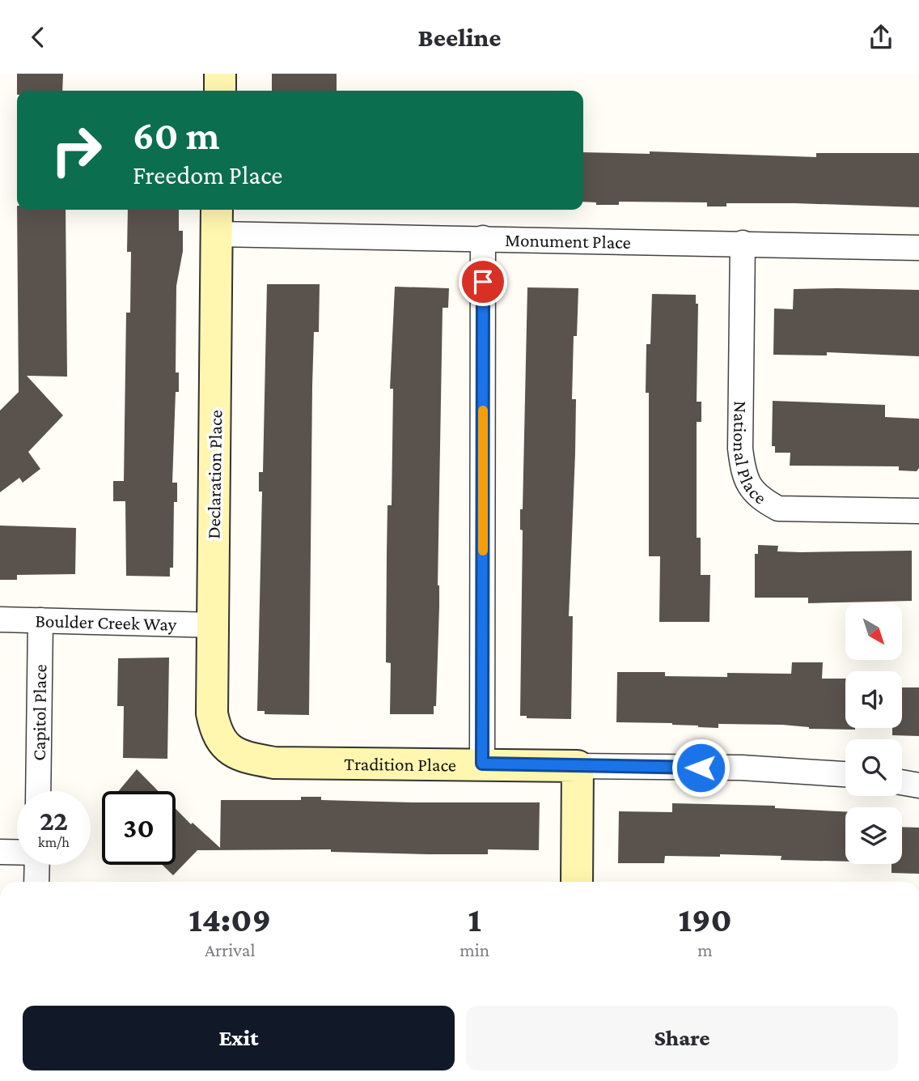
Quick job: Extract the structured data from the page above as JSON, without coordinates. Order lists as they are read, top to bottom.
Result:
{
  "streets": {
    "street": [
      "Monument Place",
      "National Place",
      "Declaration Place",
      "Boulder Creek Way",
      "Capitol Place",
      "Tradition Place"
    ]
  },
  "crossings": [
    ["Monument Place", "National Place"],
    ["Monument Place", "Declaration Place"],
    ["Declaration Place", "Boulder Creek Way"],
    ["Declaration Place", "Tradition Place"],
    ["Boulder Creek Way", "Capitol Place"]
  ],
  "north": "bottom right",
  "page": {
    "header": "Beeline",
    "turn": ["60 m", "Freedom Place"],
    "speed": "22 km/h",
    "limit": "30",
    "eta": [
      "14:09",
      "Arrival",
      "1",
      "min",
      "190",
      "m"
    ],
    "buttons": ["Exit", "Share"]
  }
}
